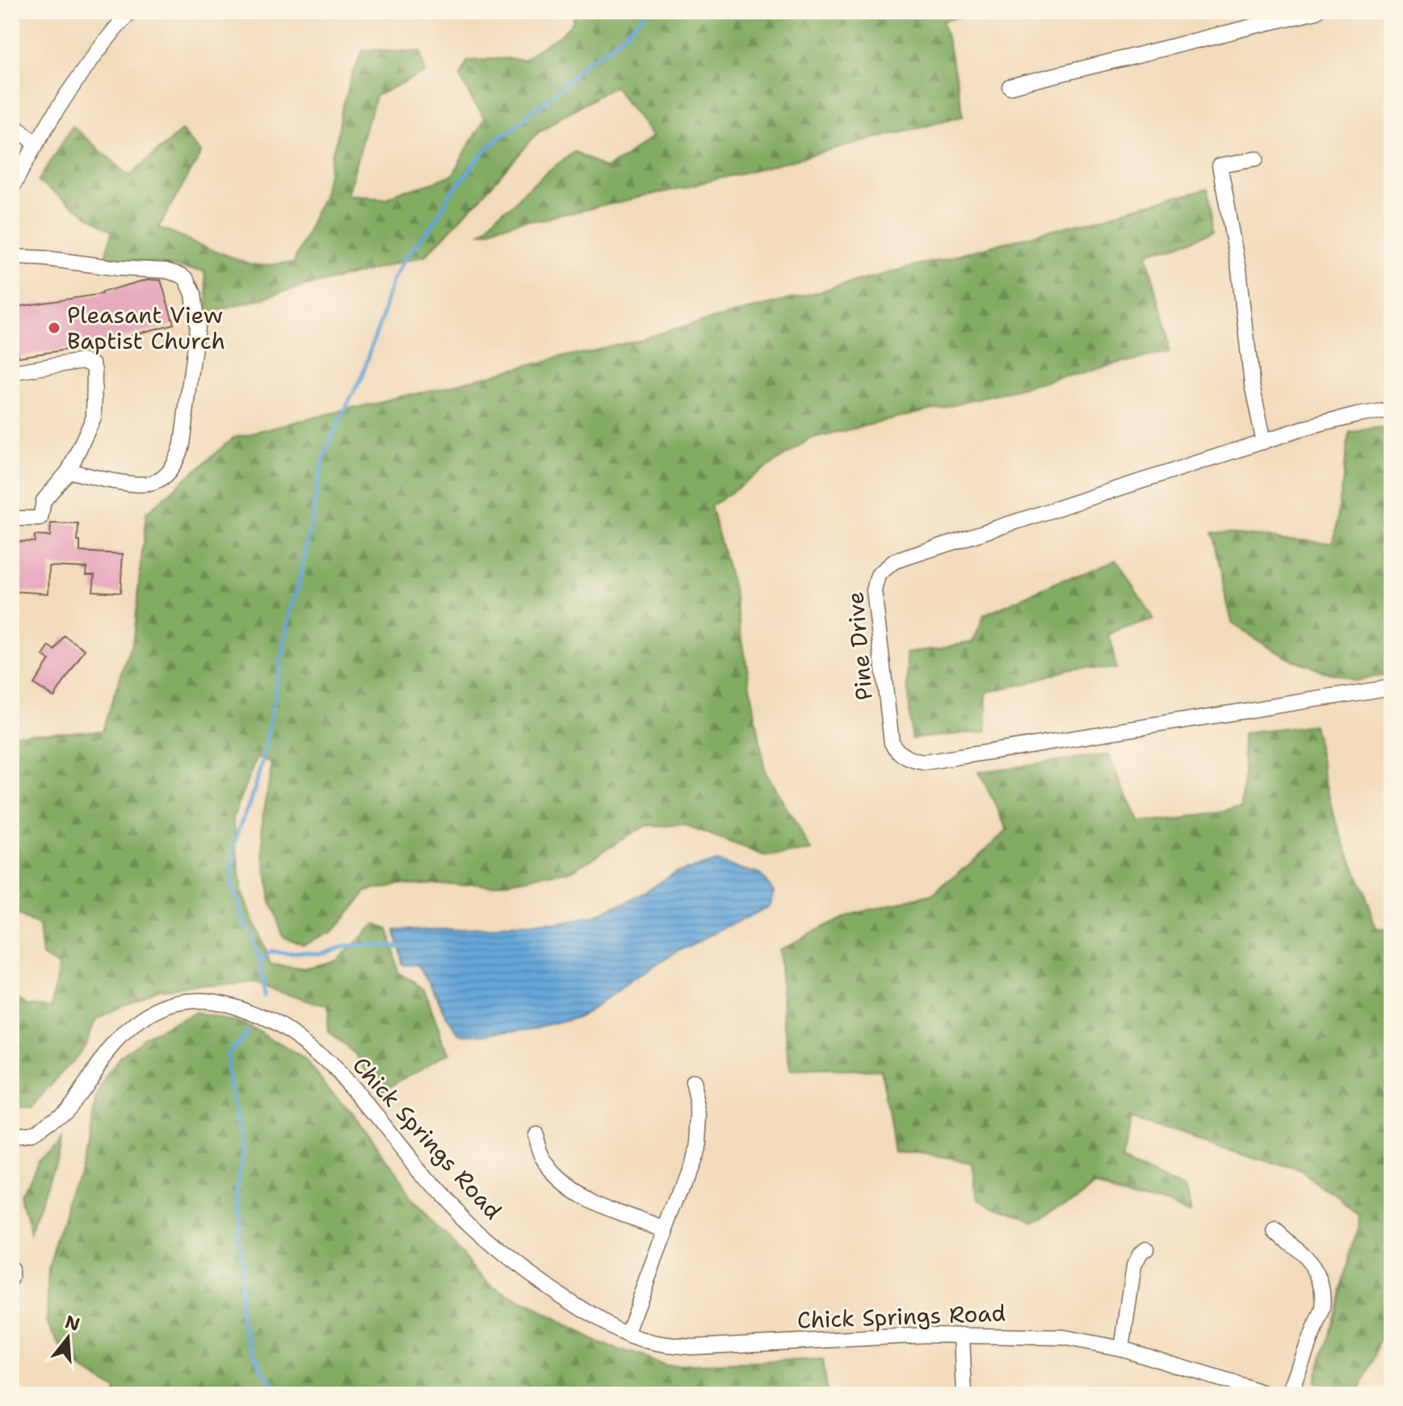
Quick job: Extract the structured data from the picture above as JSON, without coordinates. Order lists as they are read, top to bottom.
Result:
{
  "streets": {
    "street": ["Pine Drive", "Chick Springs Road"]
  },
  "places": ["Pleasant View Baptist Church"],
  "north": "top"
}
